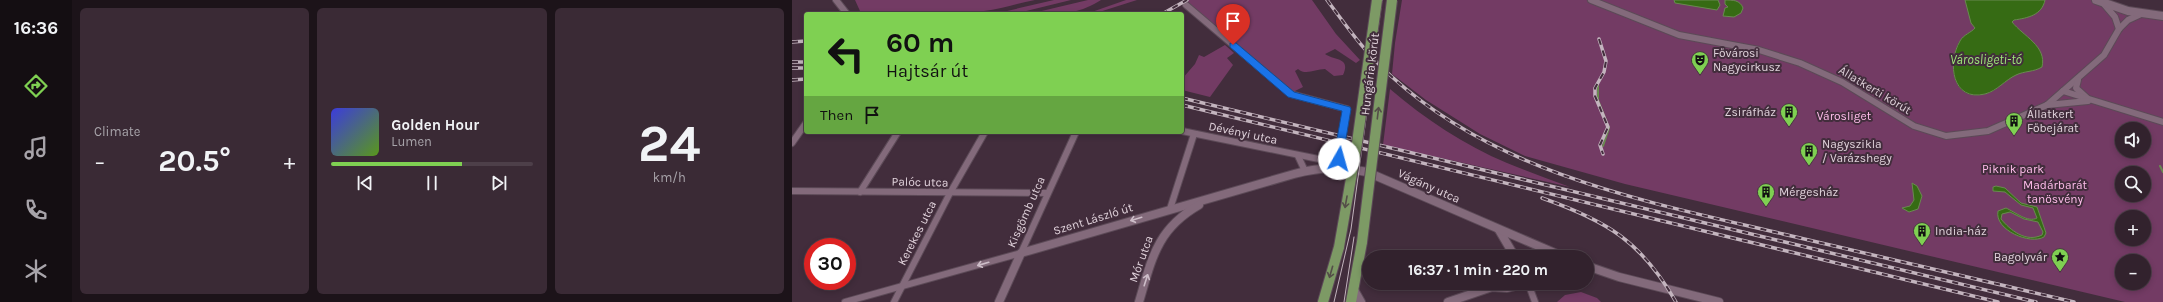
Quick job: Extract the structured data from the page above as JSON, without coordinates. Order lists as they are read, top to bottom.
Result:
{
  "streets": {
    "main road": ["Hungária körút"],
    "street": [
      "Állatkerti körút",
      "Dévényi utca",
      "Palóc utca",
      "Vágány utca",
      "Kisgömb utca",
      "Szent László út",
      "Kerekes utca",
      "Mór utca"
    ]
  },
  "crossings": [
    ["Dévényi utca", "Vágány utca"],
    ["Dévényi utca", "Szent László út"],
    ["Palóc utca", "Kisgömb utca"],
    ["Palóc utca", "Kerekes utca"],
    ["Vágány utca", "Szent László út"],
    ["Kisgömb utca", "Szent László út"],
    ["Szent László út", "Kerekes utca"],
    ["Szent László út", "Mór utca"]
  ],
  "one_way": ["Szent László út", "Mór utca"],
  "water": ["Városligeti-tó"],
  "parks": ["Városliget", "Piknik park", "Madárbarát tanösvény"],
  "places": {
    "theatre": ["Fővárosi Nagycirkusz"],
    "building": [
      "Zsiráfház",
      "Állatkert Főbejárat",
      "Nagyszikla / Varázshegy",
      "Mérgesház",
      "India-ház"
    ],
    "place": ["Bagolyvár"]
  },
  "page": {
    "tabs": "16:36",
    "tile": [
      "Climate",
      ["24", "km/h"]
    ],
    "turn": ["60 m", "Hajtsár út"],
    "then": "Then",
    "song": ["Golden Hour", "Lumen"],
    "map_buttons": ["+", "−"],
    "heat": ["−", "20.5°", "+"],
    "limit": "30",
    "trip": "16:37 · 1 min · 220 m"
  }
}
